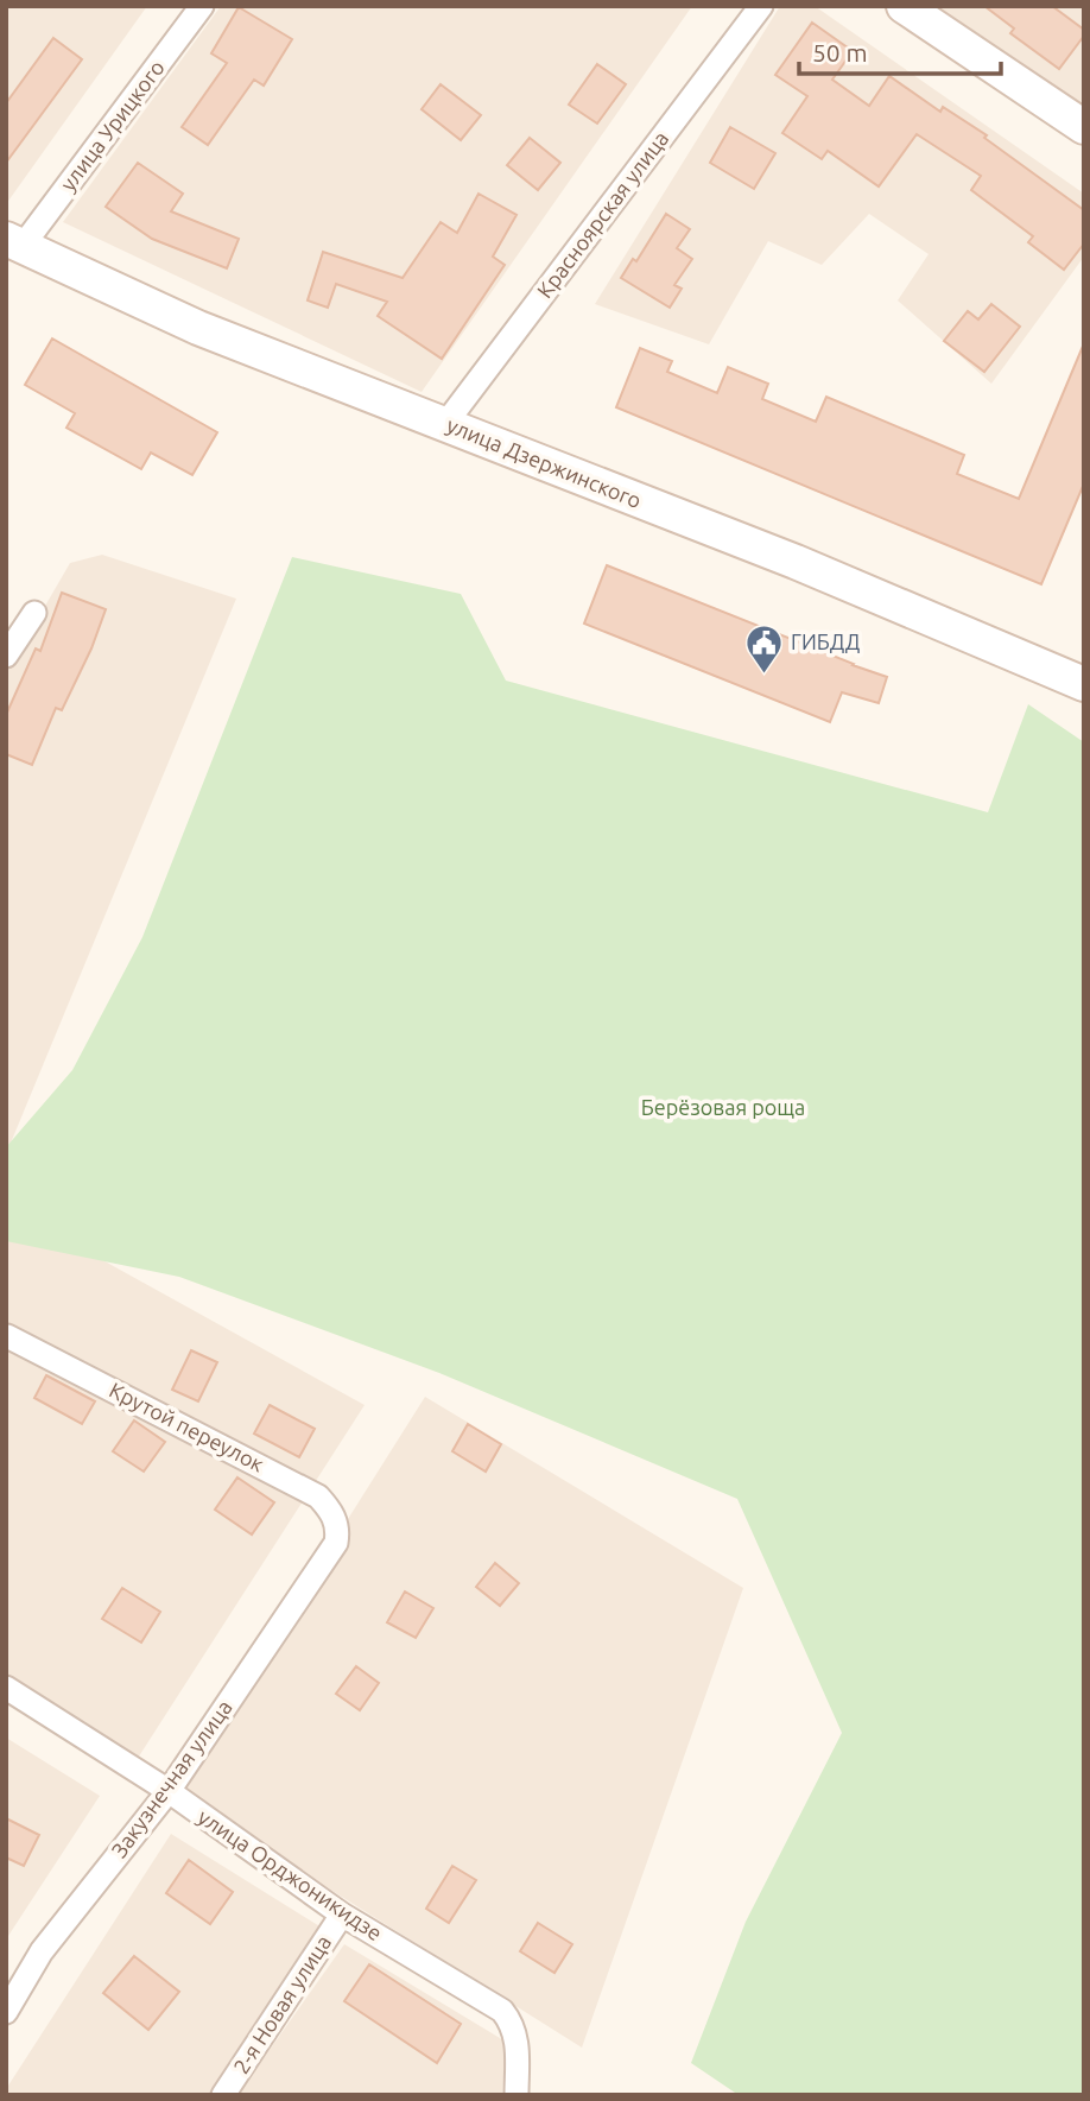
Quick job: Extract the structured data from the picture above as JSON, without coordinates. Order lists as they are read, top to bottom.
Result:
{
  "streets": {
    "main road": ["улица Дзержинского"],
    "street": [
      "улица Урицкого",
      "Красноярская улица",
      "Крутой переулок",
      "Закузнечная улица",
      "улица Орджоникидзе",
      "2-я Новая улица"
    ]
  },
  "crossings": [
    ["улица Урицкого", "улица Дзержинского"],
    ["Красноярская улица", "улица Дзержинского"],
    ["Крутой переулок", "Закузнечная улица"],
    ["Закузнечная улица", "улица Орджоникидзе"],
    ["улица Орджоникидзе", "2-я Новая улица"]
  ],
  "parks": ["Берёзовая роща"],
  "places": {
    "public building": ["ГИБДД"]
  },
  "scale_bar": "50 m"
}
